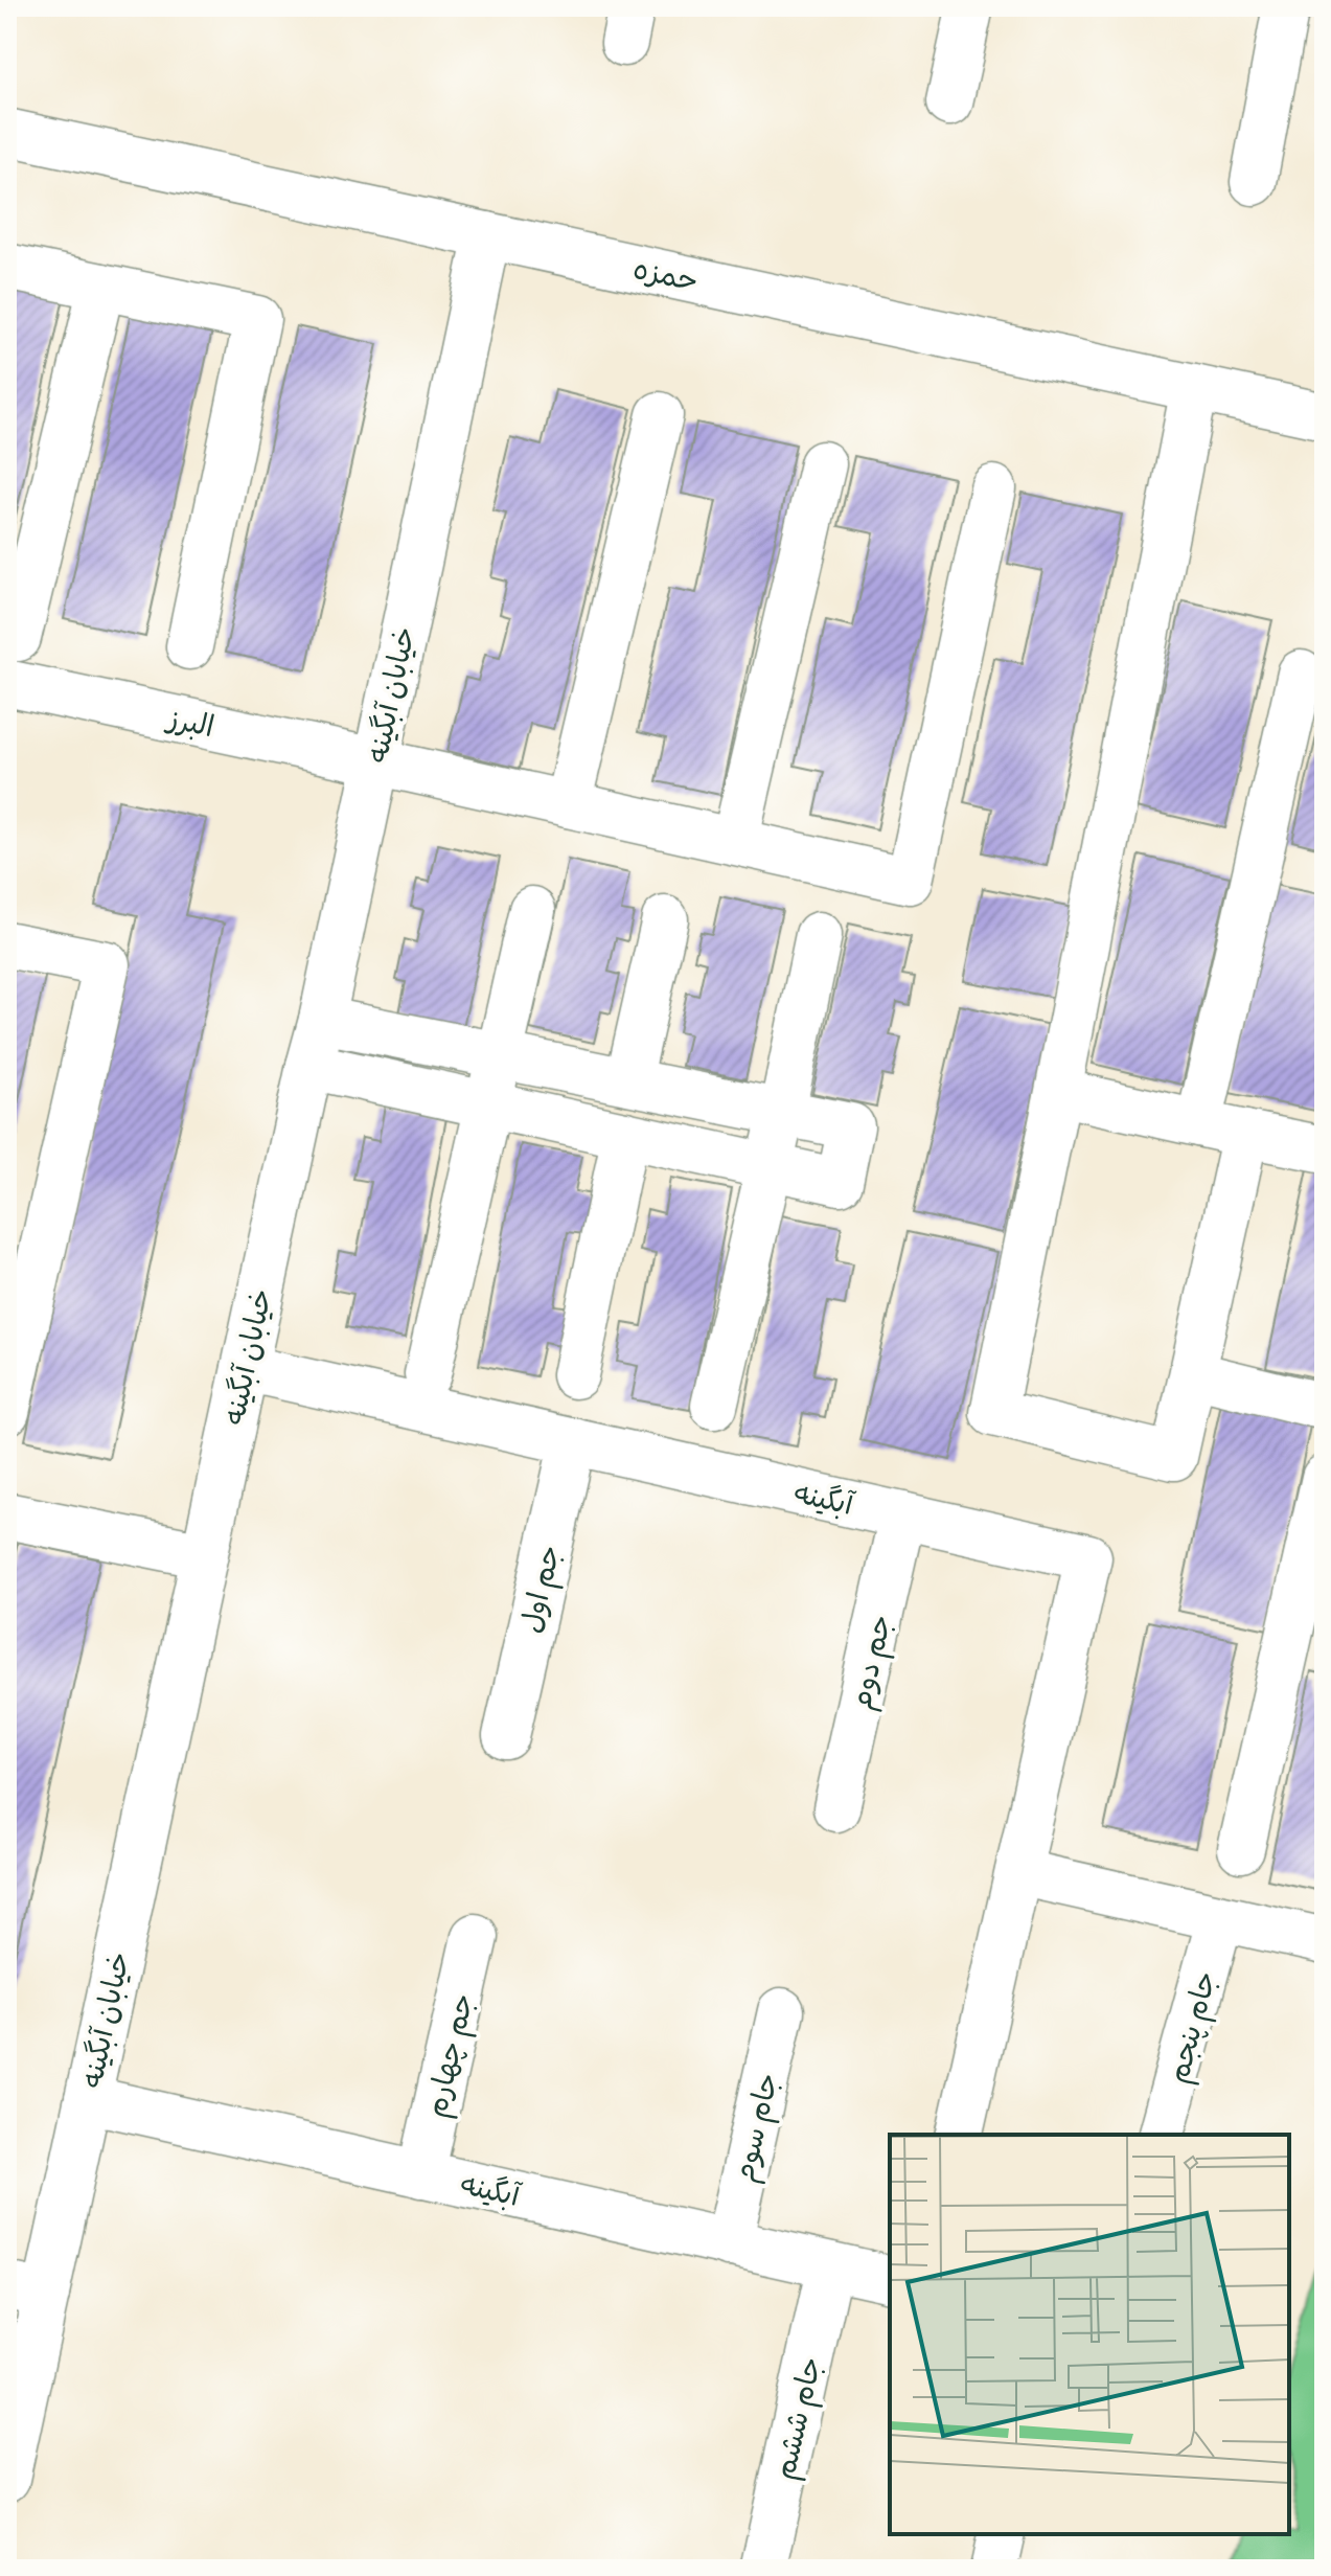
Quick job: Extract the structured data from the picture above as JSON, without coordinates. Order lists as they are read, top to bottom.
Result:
{
  "streets": {
    "street": [
      "حمزه",
      "خیابان آبگینه",
      "البرز",
      "آبگینه",
      "جم اول",
      "جم دوم",
      "جام پنجم",
      "جم چهارم",
      "جام سوم",
      "جام ششم"
    ]
  },
  "crossings": [
    ["حمزه", "خیابان آبگینه"],
    ["خیابان آبگینه", "البرز"],
    ["خیابان آبگینه", "آبگینه"],
    ["آبگینه", "جم اول"],
    ["آبگینه", "جم دوم"],
    ["آبگینه", "جم چهارم"],
    ["آبگینه", "جام سوم"],
    ["آبگینه", "جام ششم"]
  ]
}
